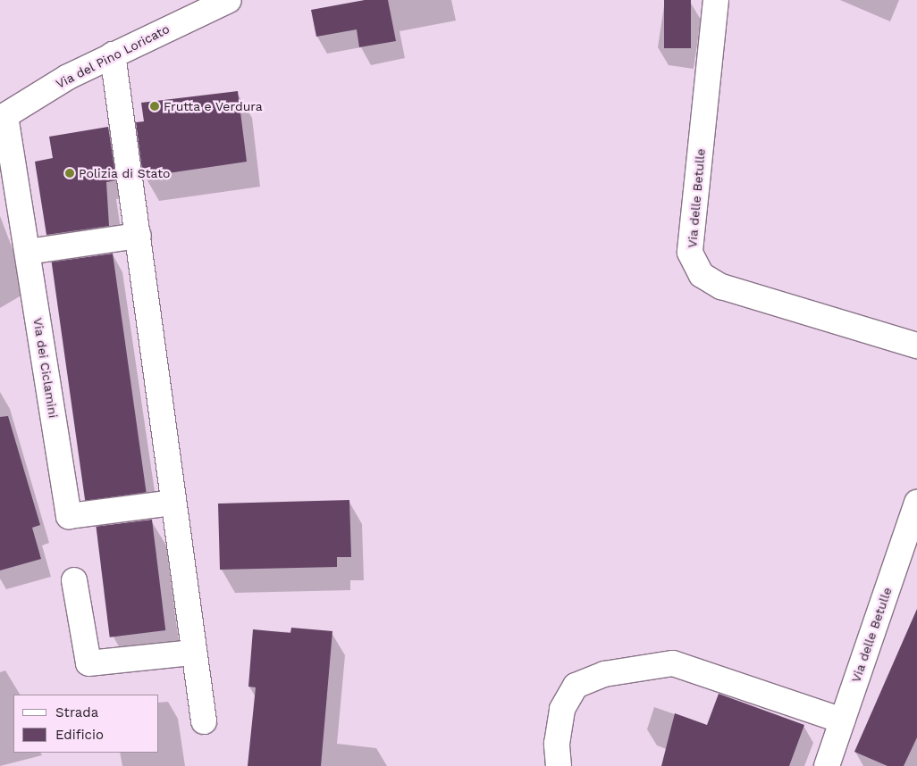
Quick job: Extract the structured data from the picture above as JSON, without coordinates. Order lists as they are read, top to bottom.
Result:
{
  "streets": {
    "street": ["Via del Pino Loricato", "Via delle Betulle", "Via dei Ciclamini"]
  },
  "crossings": [
    ["Via del Pino Loricato", "Via dei Ciclamini"]
  ],
  "places": ["Frutta e Verdura", "Polizia di Stato"],
  "legend": ["Strada", "Edificio"]
}
